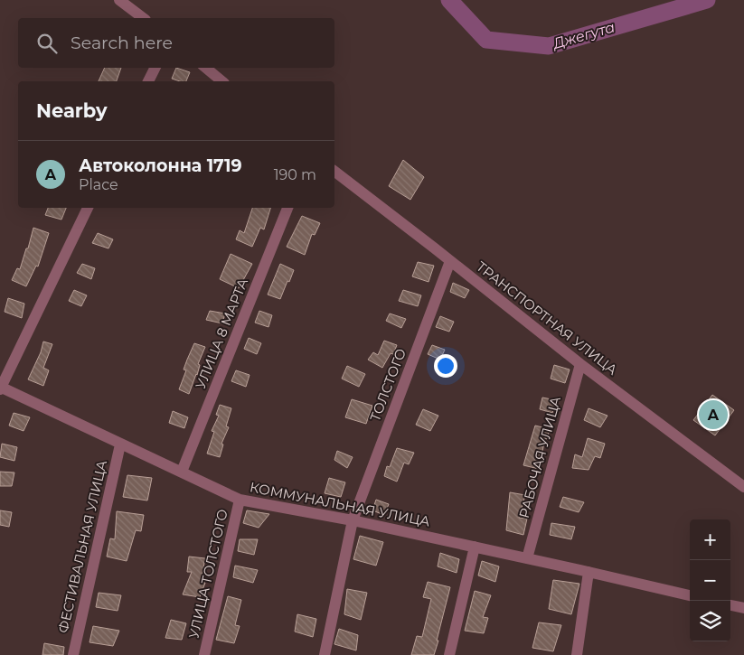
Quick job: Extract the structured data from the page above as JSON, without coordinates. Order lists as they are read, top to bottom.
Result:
{
  "streets": {
    "street": [
      "ТРАНСПОРТНАЯ УЛИЦА",
      "УЛИЦА 8 МАРТА",
      "ТОЛСТОГО",
      "РАБОЧАЯ УЛИЦА",
      "КОММУНАЛЬНАЯ УЛИЦА",
      "ФЕСТИВАЛЬНАЯ УЛИЦА",
      "УЛИЦА ТОЛСТОГО"
    ]
  },
  "crossings": [
    ["ТРАНСПОРТНАЯ УЛИЦА", "ТОЛСТОГО"],
    ["ТРАНСПОРТНАЯ УЛИЦА", "РАБОЧАЯ УЛИЦА"],
    ["УЛИЦА 8 МАРТА", "КОММУНАЛЬНАЯ УЛИЦА"],
    ["ТОЛСТОГО", "КОММУНАЛЬНАЯ УЛИЦА"],
    ["РАБОЧАЯ УЛИЦА", "КОММУНАЛЬНАЯ УЛИЦА"],
    ["КОММУНАЛЬНАЯ УЛИЦА", "ФЕСТИВАЛЬНАЯ УЛИЦА"],
    ["КОММУНАЛЬНАЯ УЛИЦА", "УЛИЦА ТОЛСТОГО"]
  ],
  "water": ["Джегута"],
  "page": {
    "search": "Search here",
    "heading": "Nearby",
    "list": [
      {
        "mark": "A",
        "name": "Автоколонна 1719",
        "note": "Place",
        "value": "190 m"
      }
    ],
    "pins": "A",
    "map_buttons": ["+", "−"]
  }
}
